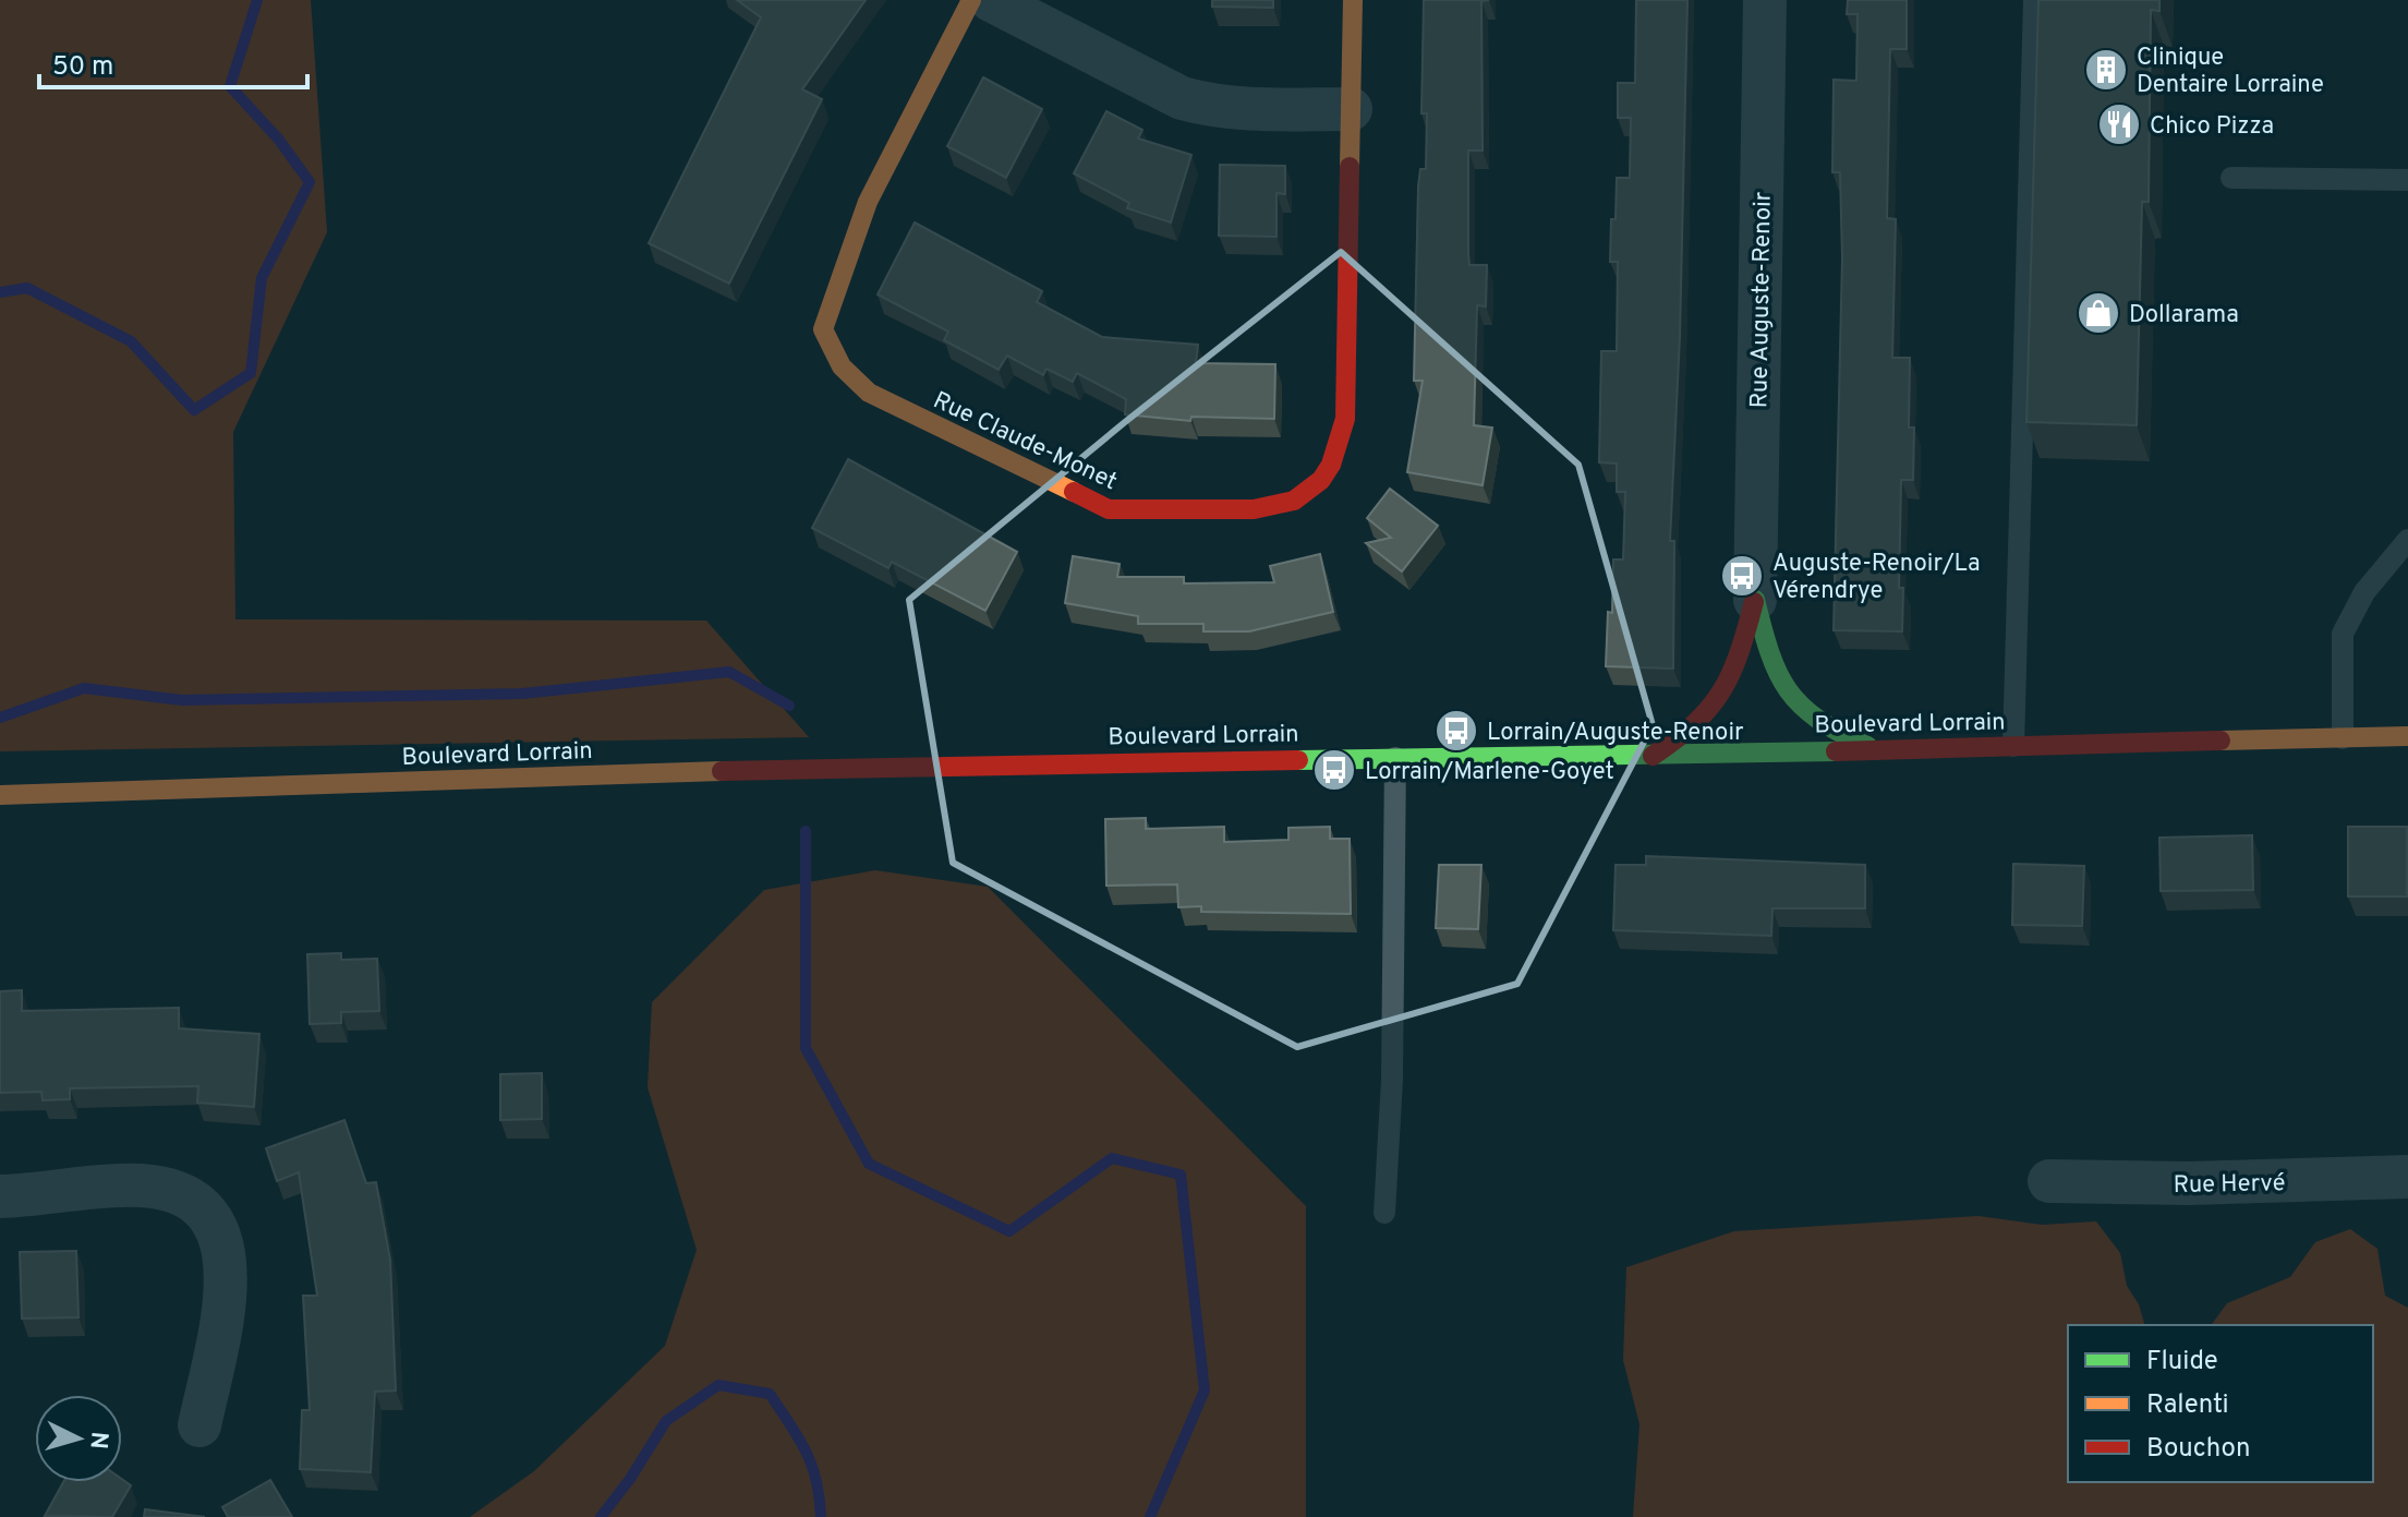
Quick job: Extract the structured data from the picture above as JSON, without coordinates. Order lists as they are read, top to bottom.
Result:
{
  "streets": {
    "main road": ["Rue Claude-Monet", "Boulevard Lorrain"],
    "street": ["Rue Auguste-Renoir", "Rue Hervé"]
  },
  "places": {
    "building": ["Clinique Dentaire Lorraine"],
    "restaurant": ["Chico Pizza"],
    "shop": ["Dollarama"],
    "bus stop": ["Auguste-Renoir/La Vérendrye", "Lorrain/Auguste-Renoir", "Lorrain/Marlene-Goyet"]
  },
  "legend": ["Fluide", "Ralenti", "Bouchon"],
  "scale_bar": "50 m",
  "north": "right"
}
